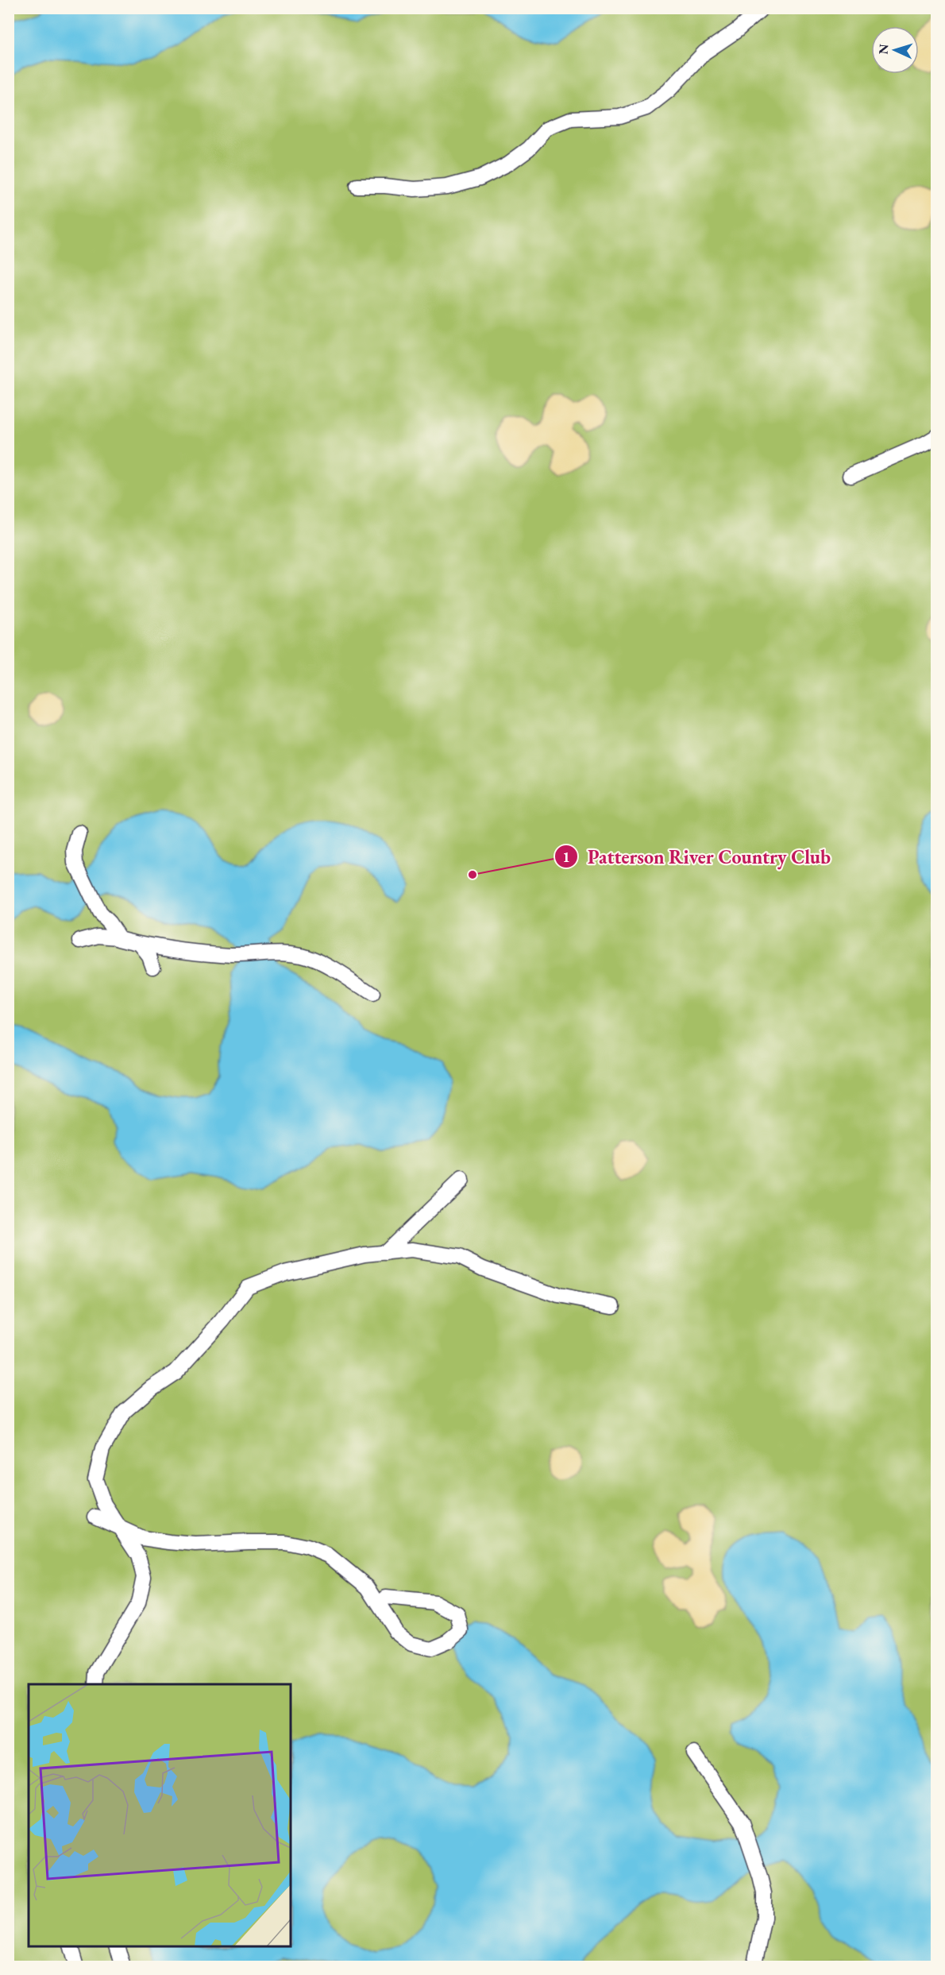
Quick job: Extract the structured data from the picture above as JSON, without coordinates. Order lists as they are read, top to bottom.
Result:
{
  "places": ["Patterson River Country Club"],
  "north": "left"
}
